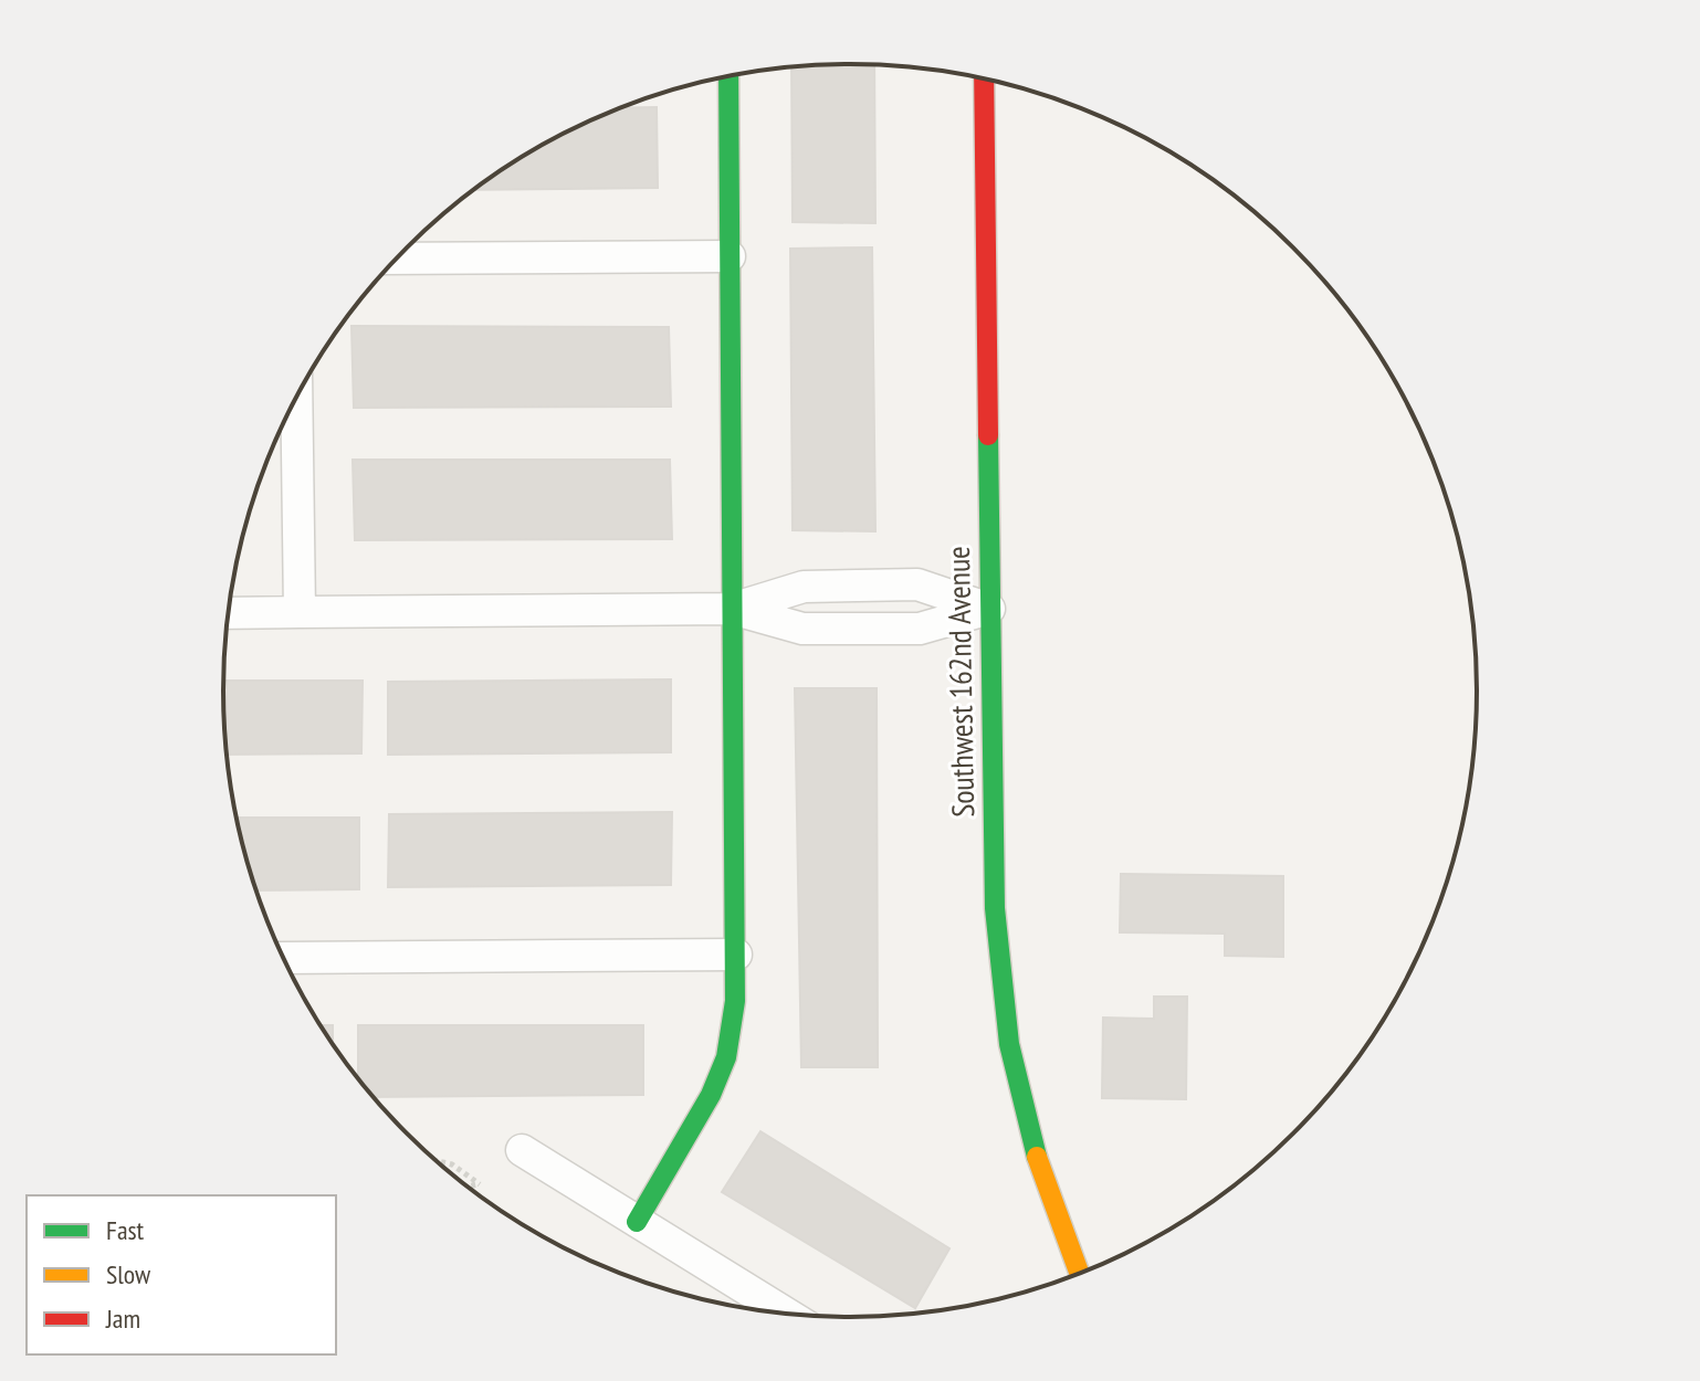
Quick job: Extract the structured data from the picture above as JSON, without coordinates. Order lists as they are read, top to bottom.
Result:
{
  "streets": {
    "street": ["Southwest 162nd Avenue"]
  },
  "legend": ["Fast", "Slow", "Jam"]
}
